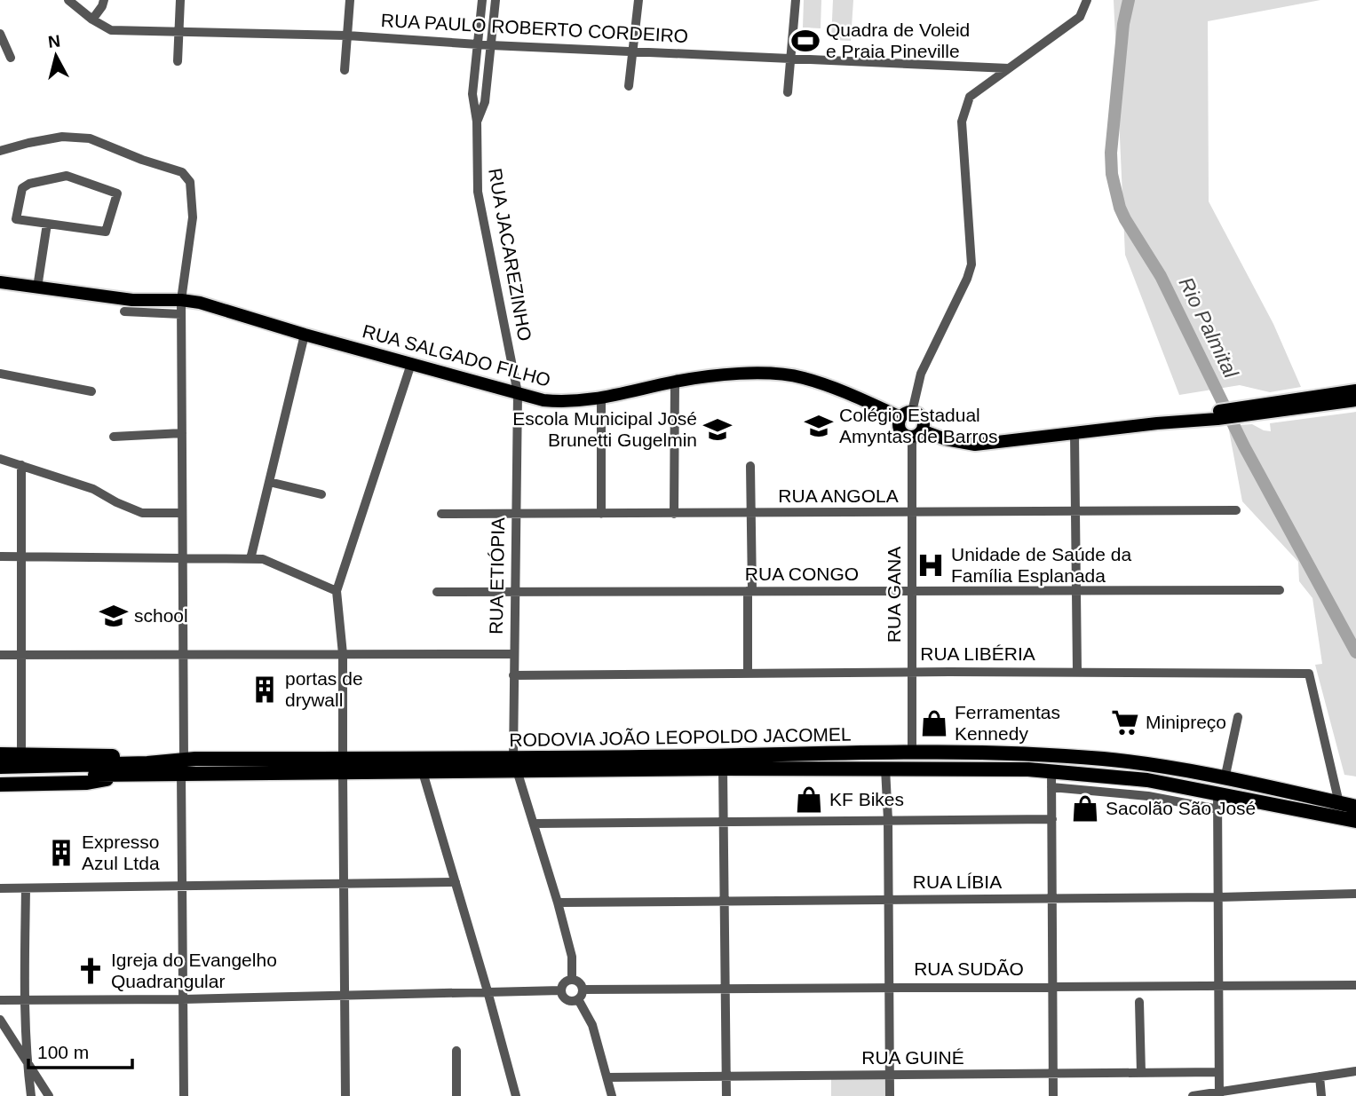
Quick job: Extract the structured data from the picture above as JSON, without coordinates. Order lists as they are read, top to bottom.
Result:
{
  "streets": {
    "highway": ["RODOVIA JOÃO LEOPOLDO JACOMEL"],
    "main road": ["RUA SALGADO FILHO"],
    "street": [
      "RUA PAULO ROBERTO CORDEIRO",
      "RUA JACAREZINHO",
      "RUA ANGOLA",
      "RUA CONGO",
      "RUA ETIÓPIA",
      "RUA GANA",
      "RUA LIBÉRIA",
      "RUA LÍBIA",
      "RUA SUDÃO",
      "RUA GUINÉ"
    ]
  },
  "crossings": [
    ["RUA PAULO ROBERTO CORDEIRO", "RUA JACAREZINHO"],
    ["RUA JACAREZINHO", "RUA SALGADO FILHO"],
    ["RUA JACAREZINHO", "RUA ETIÓPIA"],
    ["RUA SALGADO FILHO", "RUA ETIÓPIA"],
    ["RUA SALGADO FILHO", "RUA GANA"],
    ["RUA ANGOLA", "RUA ETIÓPIA"],
    ["RUA ANGOLA", "RUA GANA"],
    ["RUA CONGO", "RUA ETIÓPIA"],
    ["RUA CONGO", "RUA GANA"],
    ["RUA ETIÓPIA", "RUA LIBÉRIA"],
    ["RUA ETIÓPIA", "RODOVIA JOÃO LEOPOLDO JACOMEL"],
    ["RUA ETIÓPIA", "RUA LÍBIA"],
    ["RUA ETIÓPIA", "RUA SUDÃO"],
    ["RUA GANA", "RUA LIBÉRIA"],
    ["RUA GANA", "RODOVIA JOÃO LEOPOLDO JACOMEL"],
    ["RUA LIBÉRIA", "RODOVIA JOÃO LEOPOLDO JACOMEL"]
  ],
  "water": ["Rio Palmital"],
  "places": {
    "sports": ["Quadra de Voleid e Praia Pineville"],
    "school or university": ["Colégio Estadual Amyntas de Barros", "Escola Municipal José Brunetti Gugelmin", "school"],
    "hospital": ["Unidade de Saúde da Família Esplanada"],
    "building": ["portas de drywall", "Expresso Azul Ltda"],
    "supermarket": ["Minipreço"],
    "shop": ["Ferramentas Kennedy", "KF Bikes", "Sacolão São José"],
    "church": ["Igreja do Evangelho Quadrangular"]
  },
  "scale_bar": "100 m",
  "north": "top"
}
